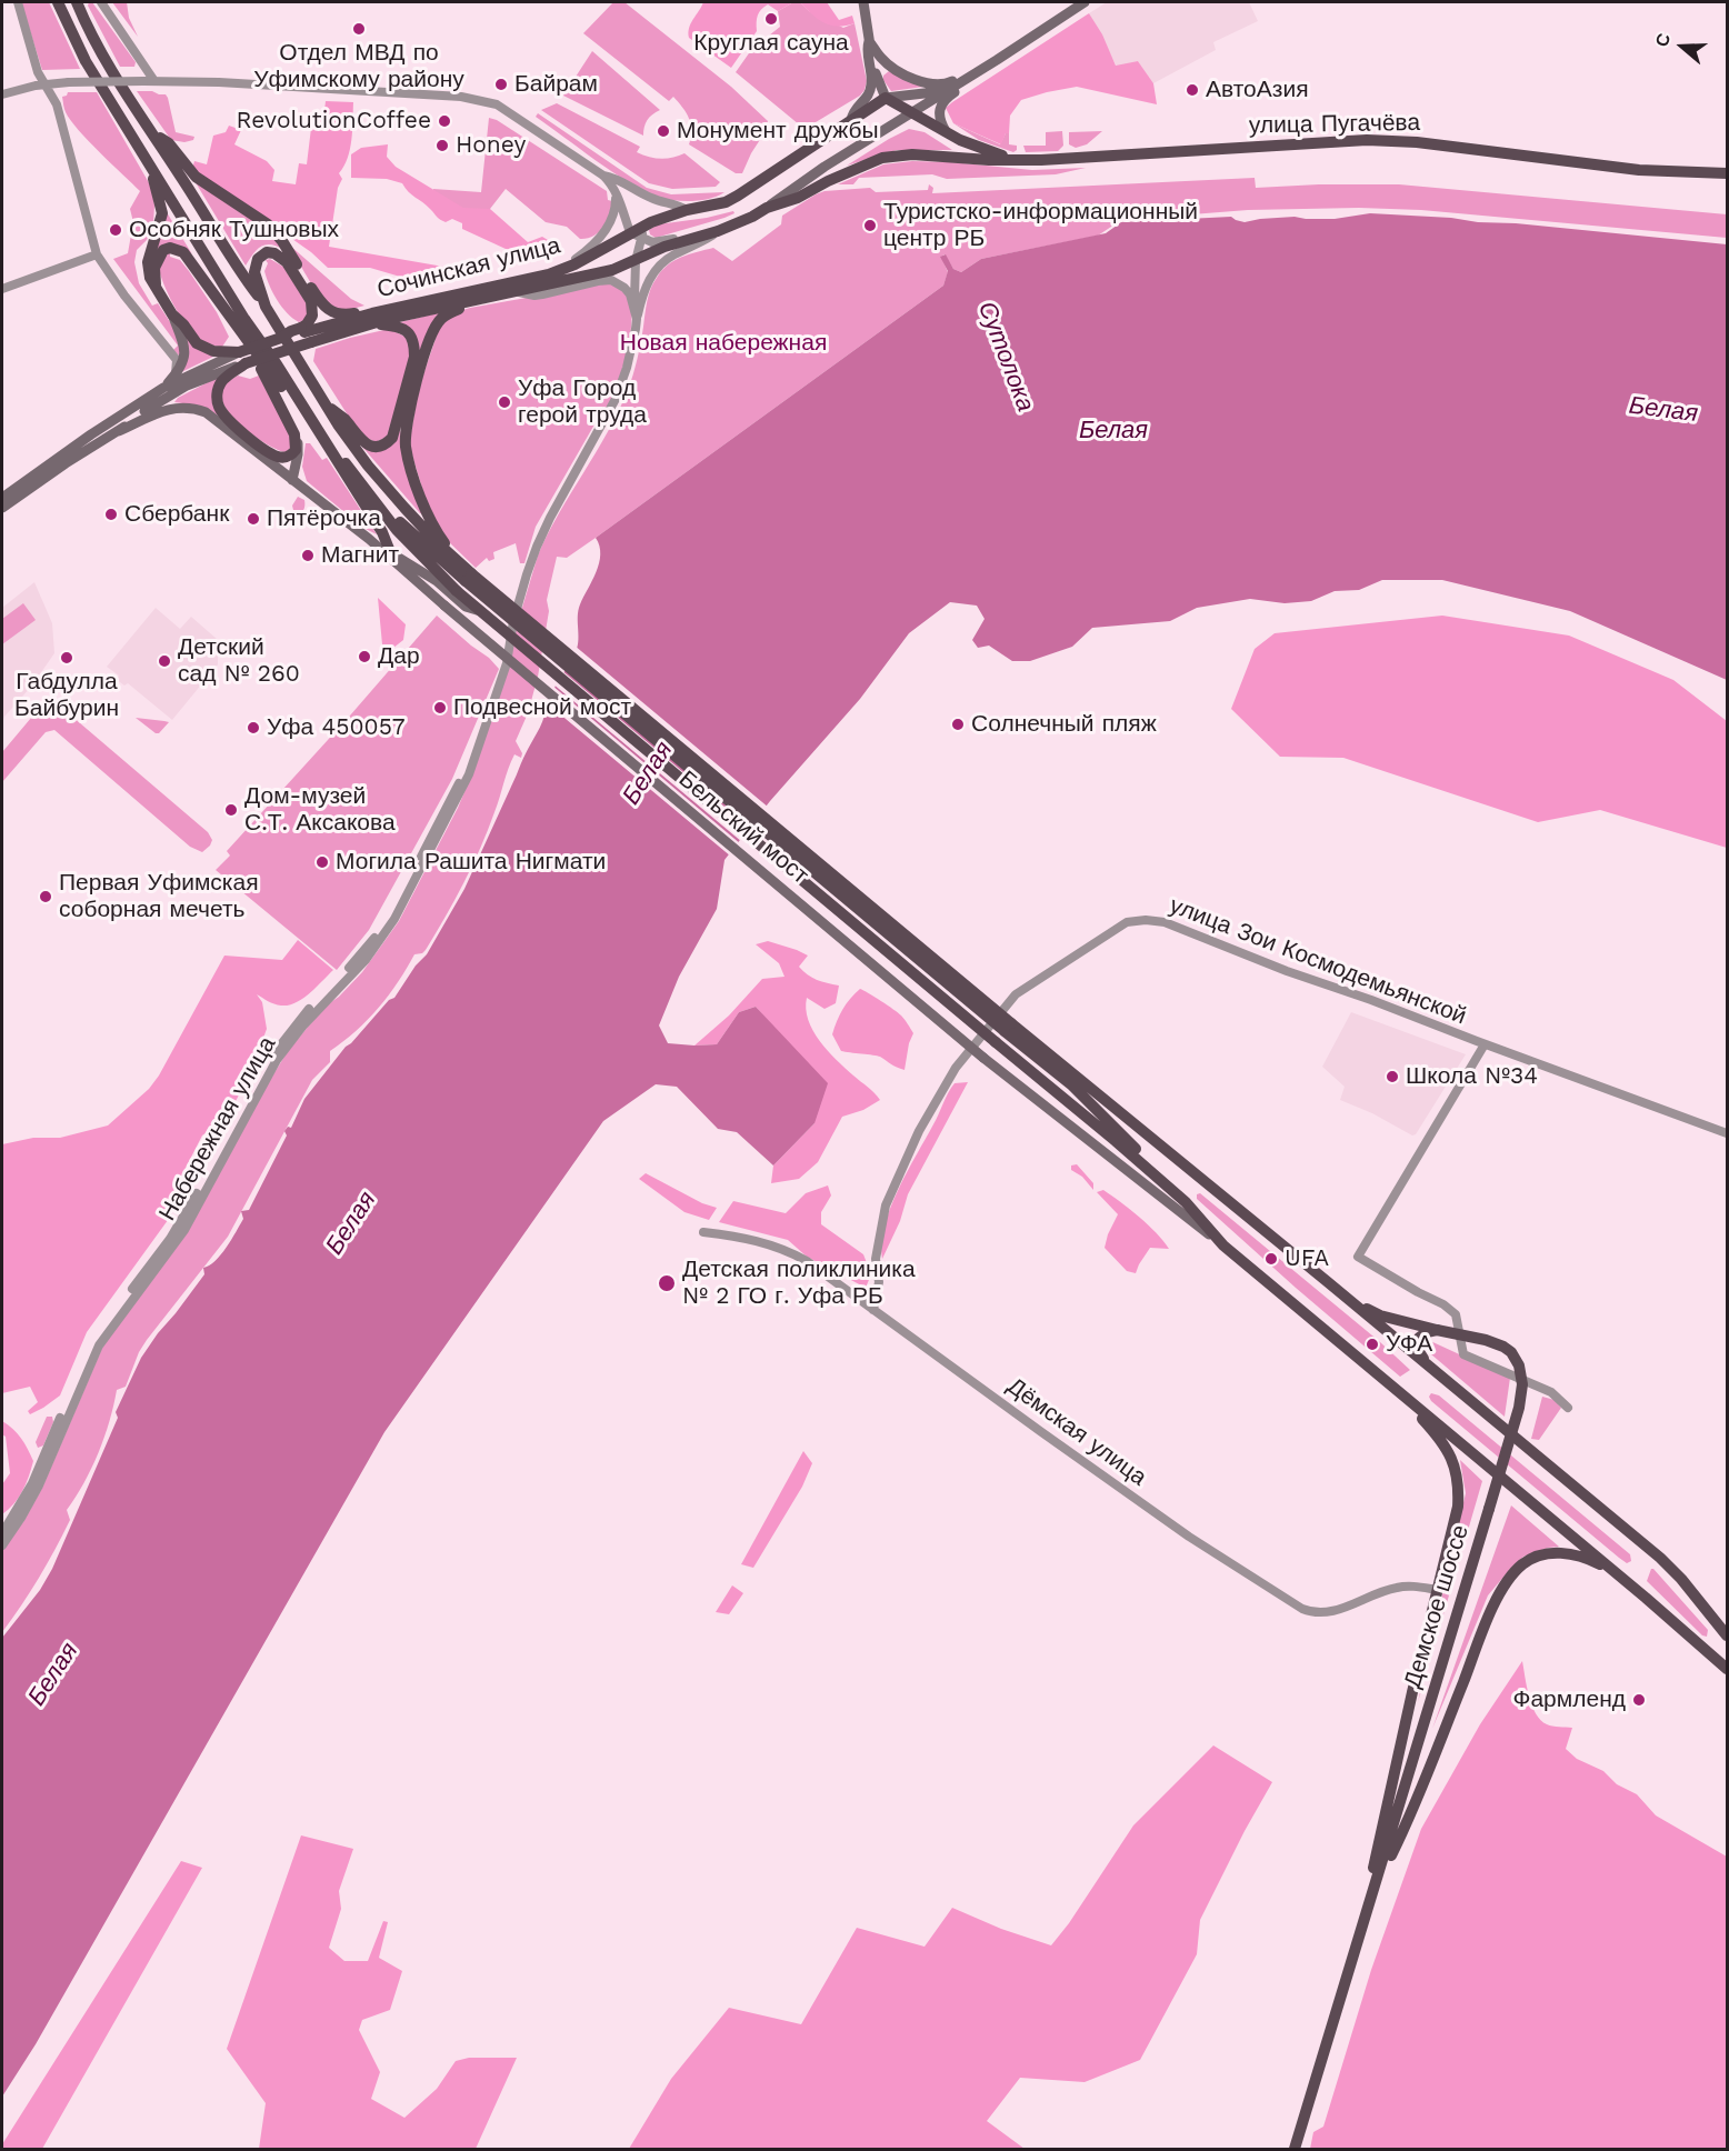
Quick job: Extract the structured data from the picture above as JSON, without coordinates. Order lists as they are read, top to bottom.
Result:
{
  "streets": {
    "main road": [
      "улица Пугачёва",
      "Сочинская улица",
      "Бельский мост",
      "Демское шоссе"
    ],
    "street": ["улица Зои Космодемьянской", "Набережная улица", "Дёмская улица"]
  },
  "crossings": [
    ["улица Зои Космодемьянской", "Дёмская улица"],
    ["Дёмская улица", "Демское шоссе"]
  ],
  "water": ["Сутолока", "Белая"],
  "parks": ["Новая набережная"],
  "places": [
    "Круглая сауна",
    "Отдел МВД по Уфимскому району",
    "Байрам",
    "АвтоАзия",
    "RevolutionCoffee",
    "Монумент дружбы",
    "Honey",
    "Туристско-информационный центр РБ",
    "Особняк Тушновых",
    "Уфа Город герой труда",
    "Сбербанк",
    "Пятёрочка",
    "Магнит",
    "Дар",
    "Габдулла Байбурин",
    "Детский сад № 260",
    "Подвесной мост",
    "Солнечный пляж",
    "Уфа 450057",
    "Дом-музей С.Т. Аксакова",
    "Могила Рашита Нигмати",
    "Первая Уфимская соборная мечеть",
    "Школа №34",
    "UFA",
    "Детская поликлиника № 2 ГО г. Уфа РБ",
    "УФА",
    "Фармленд"
  ],
  "north": "left"
}
